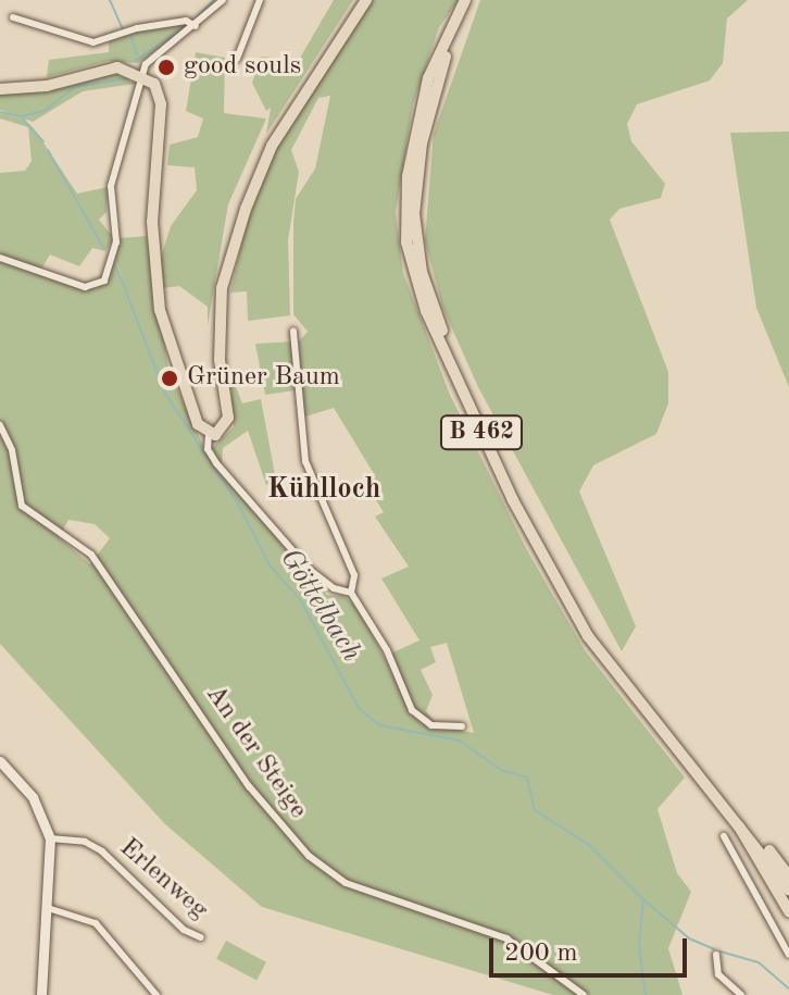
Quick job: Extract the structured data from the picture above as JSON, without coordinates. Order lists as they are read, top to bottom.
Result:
{
  "streets": {
    "main road": ["B 462"],
    "street": ["An der Steige", "Erlenweg"]
  },
  "districts": ["Kühlloch"],
  "water": ["Göttelbach"],
  "places": ["good souls", "Grüner Baum"],
  "scale_bar": "200 m"
}
